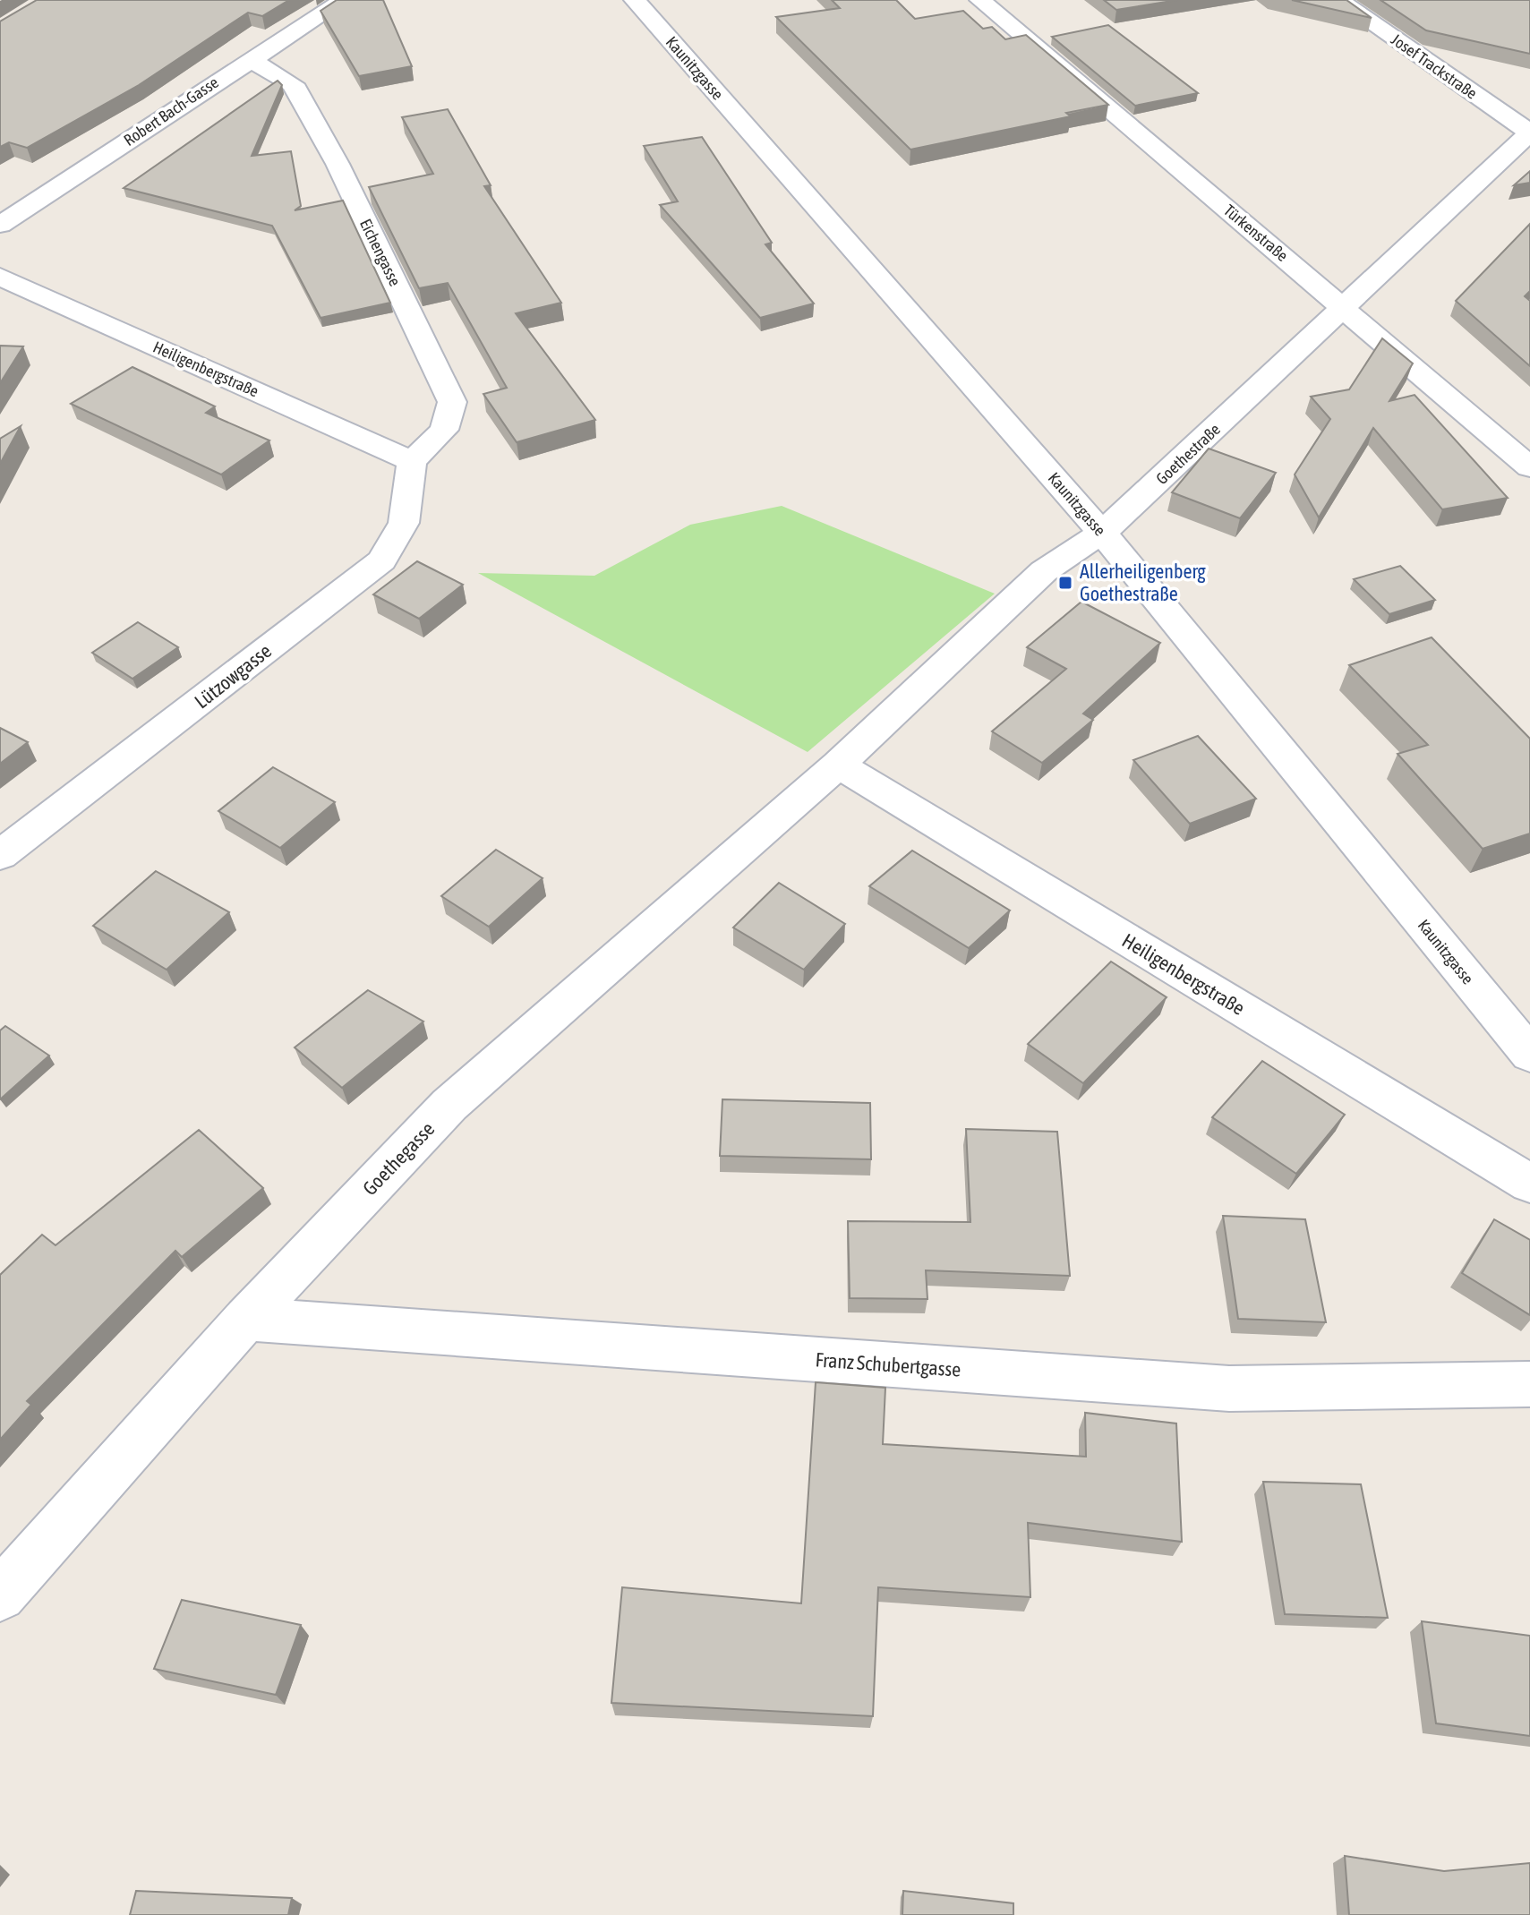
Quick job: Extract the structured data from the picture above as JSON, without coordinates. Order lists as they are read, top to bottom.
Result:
{
  "streets": {
    "street": [
      "Josef Trackstraße",
      "Kaunitzgasse",
      "Robert Bach-Gasse",
      "Türkenstraße",
      "Eichengasse",
      "Heiligenbergstraße",
      "Goethestraße",
      "Lützowgasse",
      "Goethegasse",
      "Franz Schubertgasse"
    ]
  },
  "crossings": [
    ["Josef Trackstraße", "Goethestraße"],
    ["Kaunitzgasse", "Goethestraße"],
    ["Robert Bach-Gasse", "Eichengasse"],
    ["Türkenstraße", "Goethestraße"],
    ["Eichengasse", "Heiligenbergstraße"],
    ["Eichengasse", "Lützowgasse"],
    ["Heiligenbergstraße", "Goethestraße"],
    ["Heiligenbergstraße", "Lützowgasse"],
    ["Heiligenbergstraße", "Goethegasse"],
    ["Goethestraße", "Goethegasse"],
    ["Goethegasse", "Franz Schubertgasse"]
  ],
  "places": {
    "transit": ["Allerheiligenberg Goethestraße"]
  }
}
